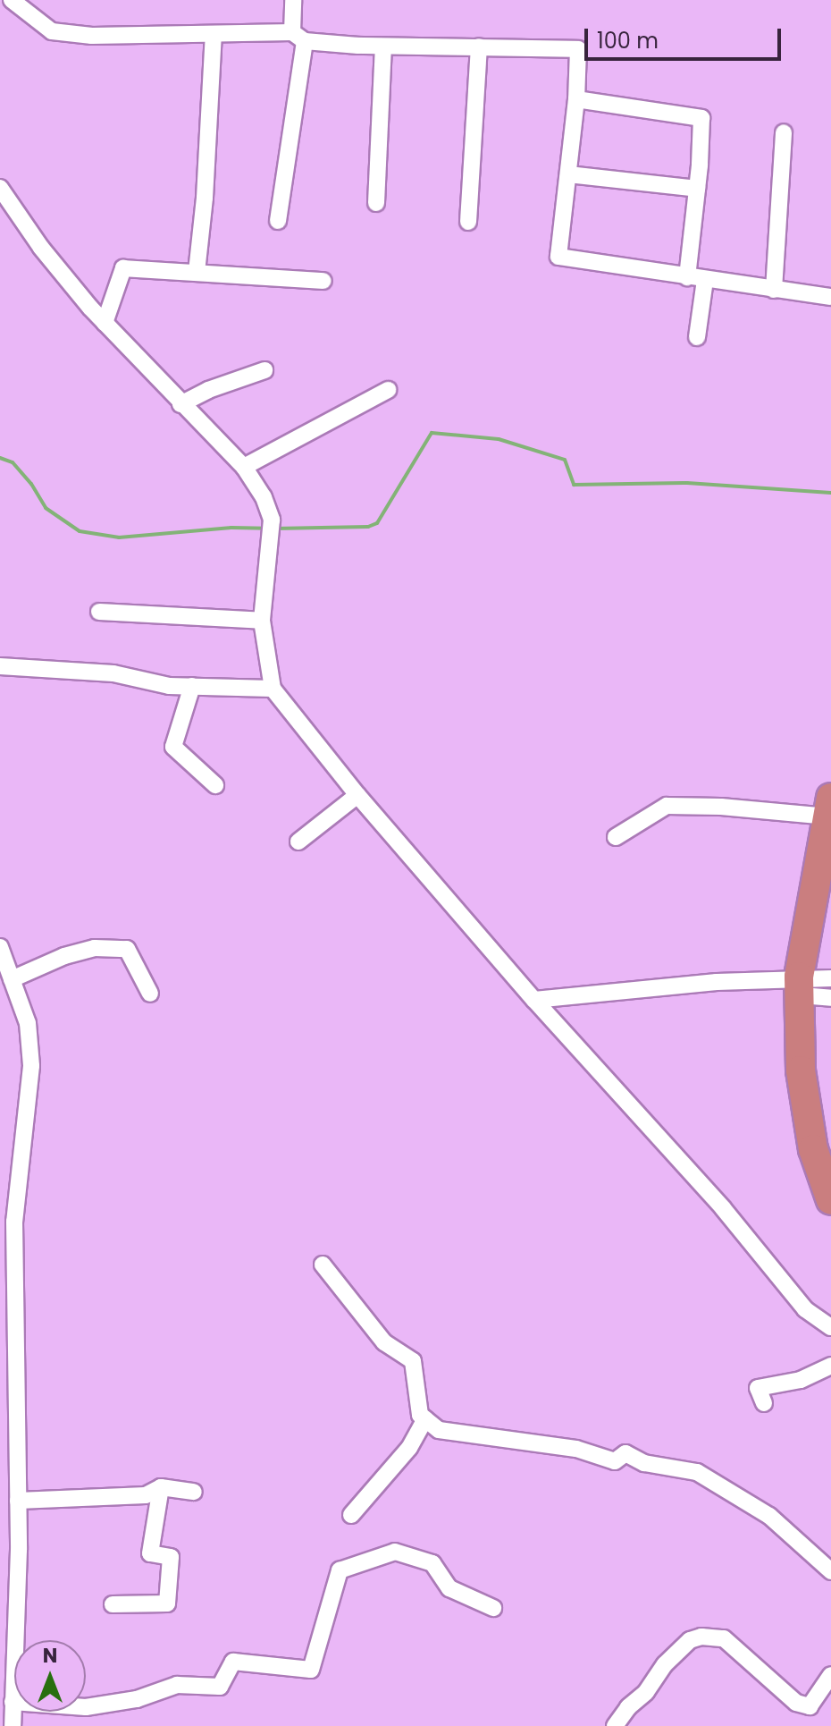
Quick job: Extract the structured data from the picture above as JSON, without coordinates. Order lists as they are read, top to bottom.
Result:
{
  "scale_bar": "100 m",
  "north": "top"
}
